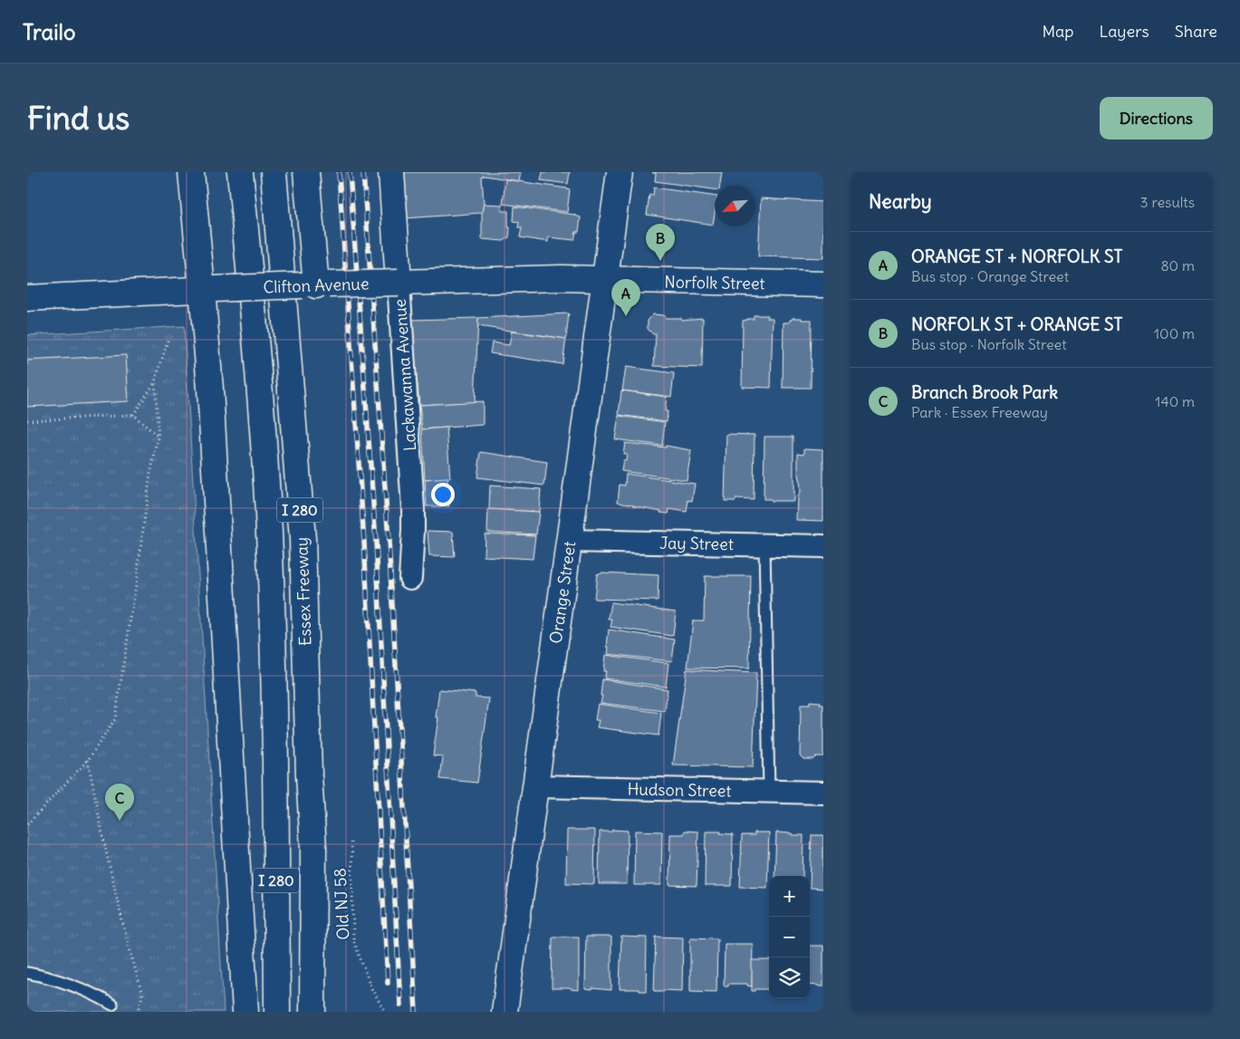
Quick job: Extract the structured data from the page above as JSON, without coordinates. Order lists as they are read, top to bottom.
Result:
{
  "streets": {
    "main road": [
      "Norfolk Street",
      "Clifton Avenue",
      "Lackawanna Avenue",
      "I 280",
      "Essex Freeway",
      "Orange Street"
    ],
    "street": ["Jay Street", "Hudson Street"],
    "path": ["Old NJ 58"]
  },
  "crossings": [
    ["Norfolk Street", "Clifton Avenue"],
    ["Norfolk Street", "Orange Street"],
    ["Clifton Avenue", "Lackawanna Avenue"],
    ["Clifton Avenue", "Orange Street"],
    ["Jay Street", "Orange Street"],
    ["Orange Street", "Hudson Street"]
  ],
  "north": "bottom left",
  "page": {
    "header": "Trailo",
    "nav": ["Map", "Layers", "Share"],
    "buttons": "Directions",
    "title": "Find us",
    "heading": ["Nearby", "3 results"],
    "pins": ["B", "A", "C"],
    "list": [
      {
        "mark": "A",
        "name": "ORANGE ST + NORFOLK ST",
        "note": "Bus stop · Orange Street",
        "value": "80 m"
      },
      {
        "mark": "B",
        "name": "NORFOLK ST + ORANGE ST",
        "note": "Bus stop · Norfolk Street",
        "value": "100 m"
      },
      {
        "mark": "C",
        "name": "Branch Brook Park",
        "note": "Park · Essex Freeway",
        "value": "140 m"
      }
    ],
    "map_buttons": ["+", "−"]
  }
}
